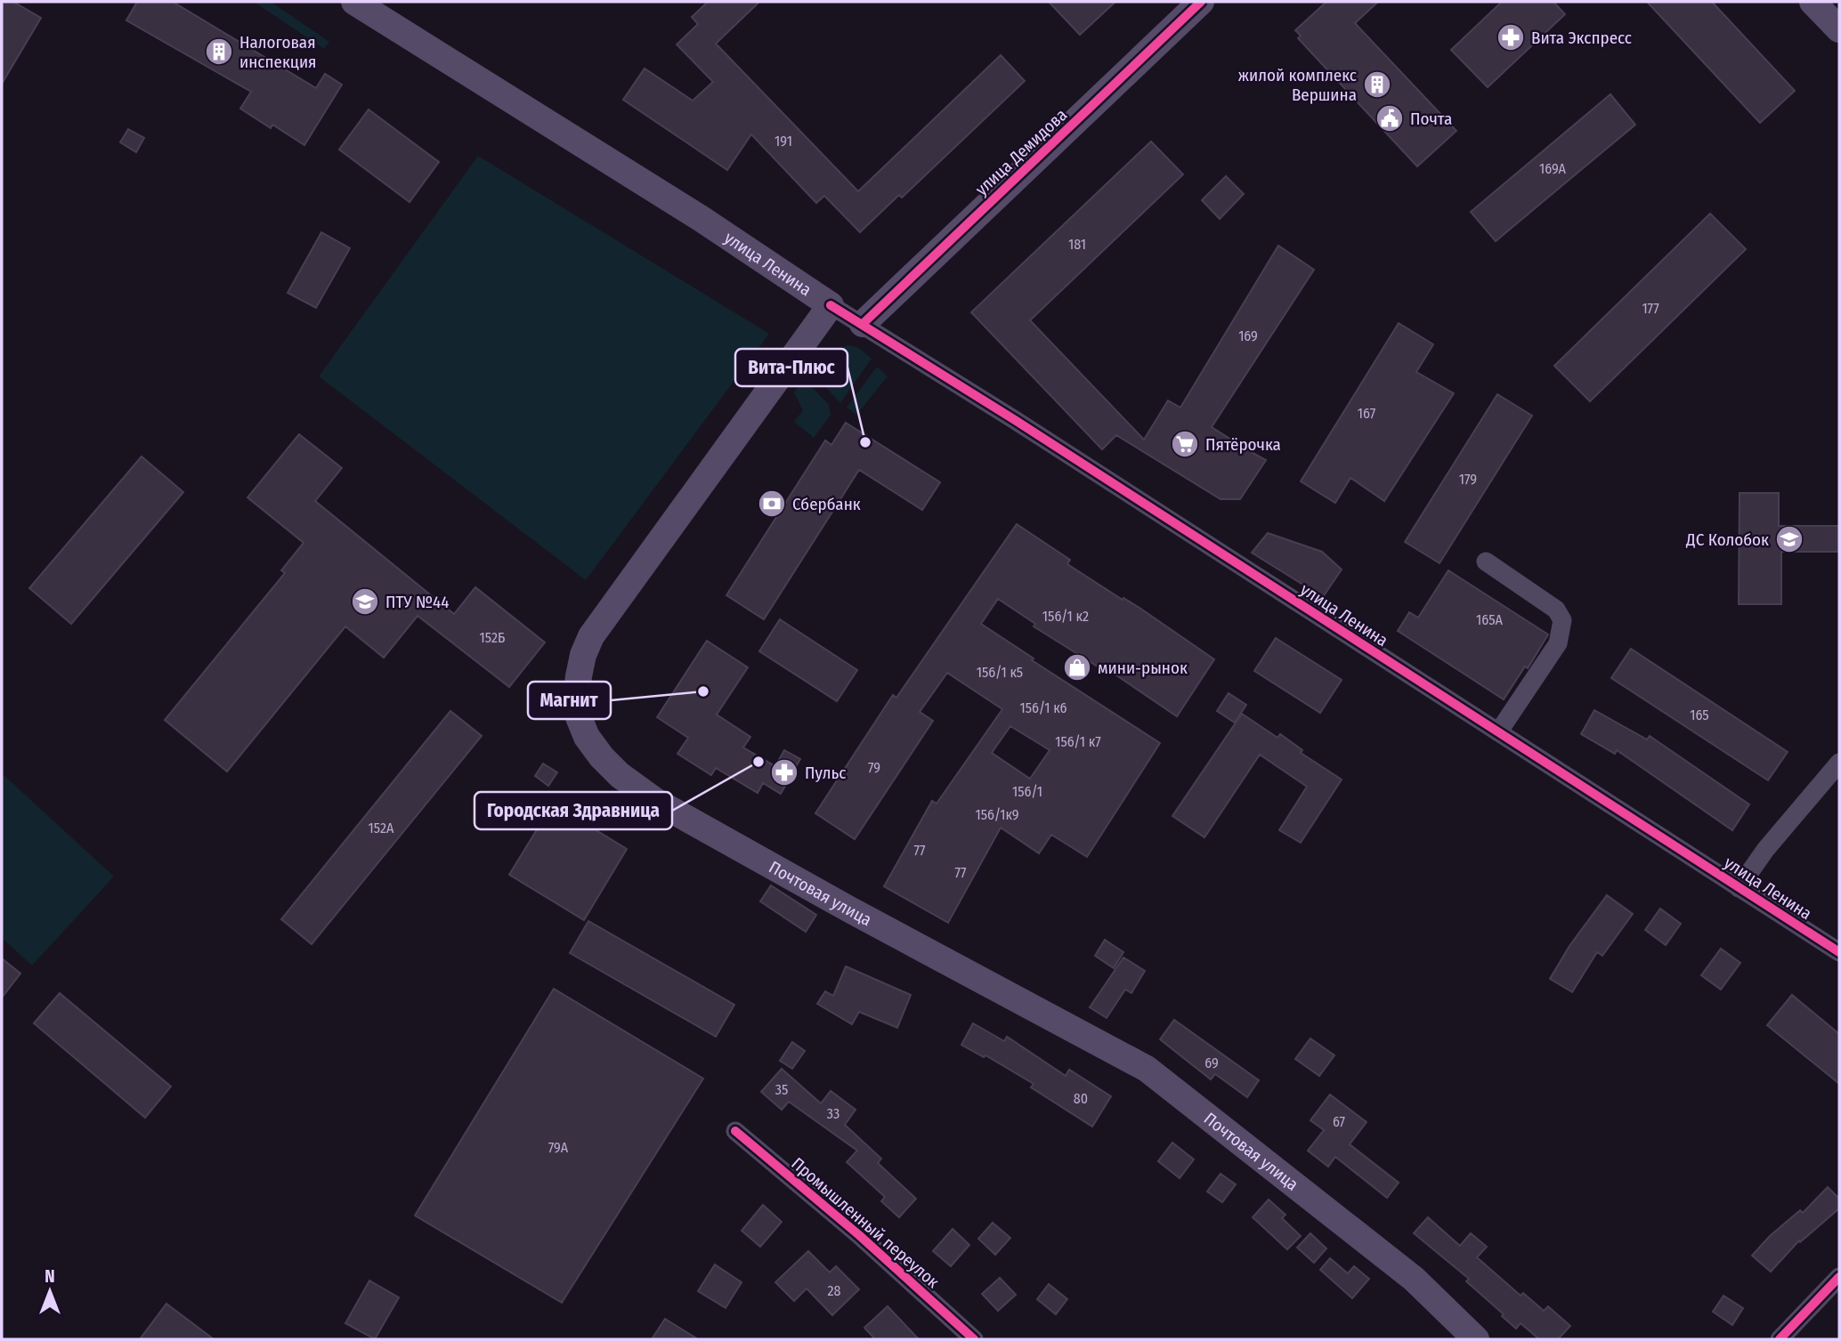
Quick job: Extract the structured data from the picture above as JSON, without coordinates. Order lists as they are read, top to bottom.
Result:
{
  "streets": {
    "main road": ["улица Демидова", "улица Ленина", "Почтовая улица"],
    "street": ["Промышленный переулок"]
  },
  "crossings": [
    ["улица Демидова", "улица Ленина"],
    ["улица Ленина", "Почтовая улица"]
  ],
  "places": {
    "pharmacy": ["Вита Экспресс", "Пульс"],
    "building": ["Налоговая инспекция", "жилой комплекс Вершина"],
    "public building": ["Почта"],
    "other": ["Вита-Плюс", "Магнит", "Городская Здравница"],
    "supermarket": ["Пятёрочка"],
    "bank": ["Сбербанк"],
    "school or university": ["ДС Колобок", "ПТУ №44"],
    "shop": ["мини-рынок"]
  },
  "house_numbers": [
    "191",
    "169А",
    "181",
    "177",
    "169",
    "167",
    "179",
    "156/1 к2",
    "165А",
    "152Б",
    "156/1 к5",
    "156/1 к6",
    "165",
    "156/1 к7",
    "79",
    "156/1",
    "156/1к9",
    "152А",
    "77",
    "77",
    "69",
    "35",
    "80",
    "33",
    "67",
    "79А",
    "28"
  ],
  "north": "top"
}
